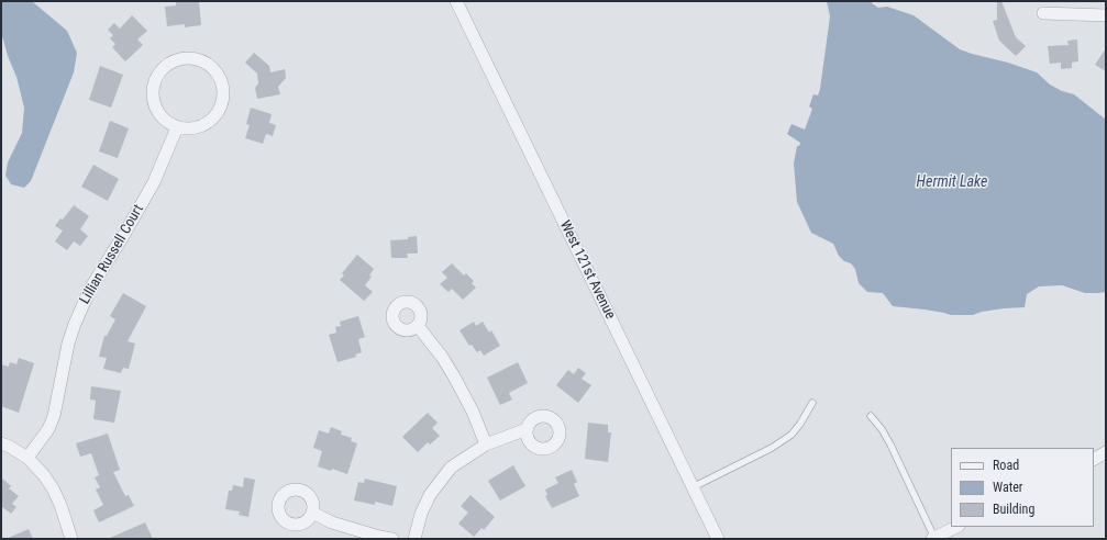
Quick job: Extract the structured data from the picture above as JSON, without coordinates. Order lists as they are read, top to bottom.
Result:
{
  "streets": {
    "street": ["Lillian Russell Court", "West 121st Avenue"]
  },
  "water": ["Hermit Lake"],
  "legend": ["Road", "Water", "Building"]
}
